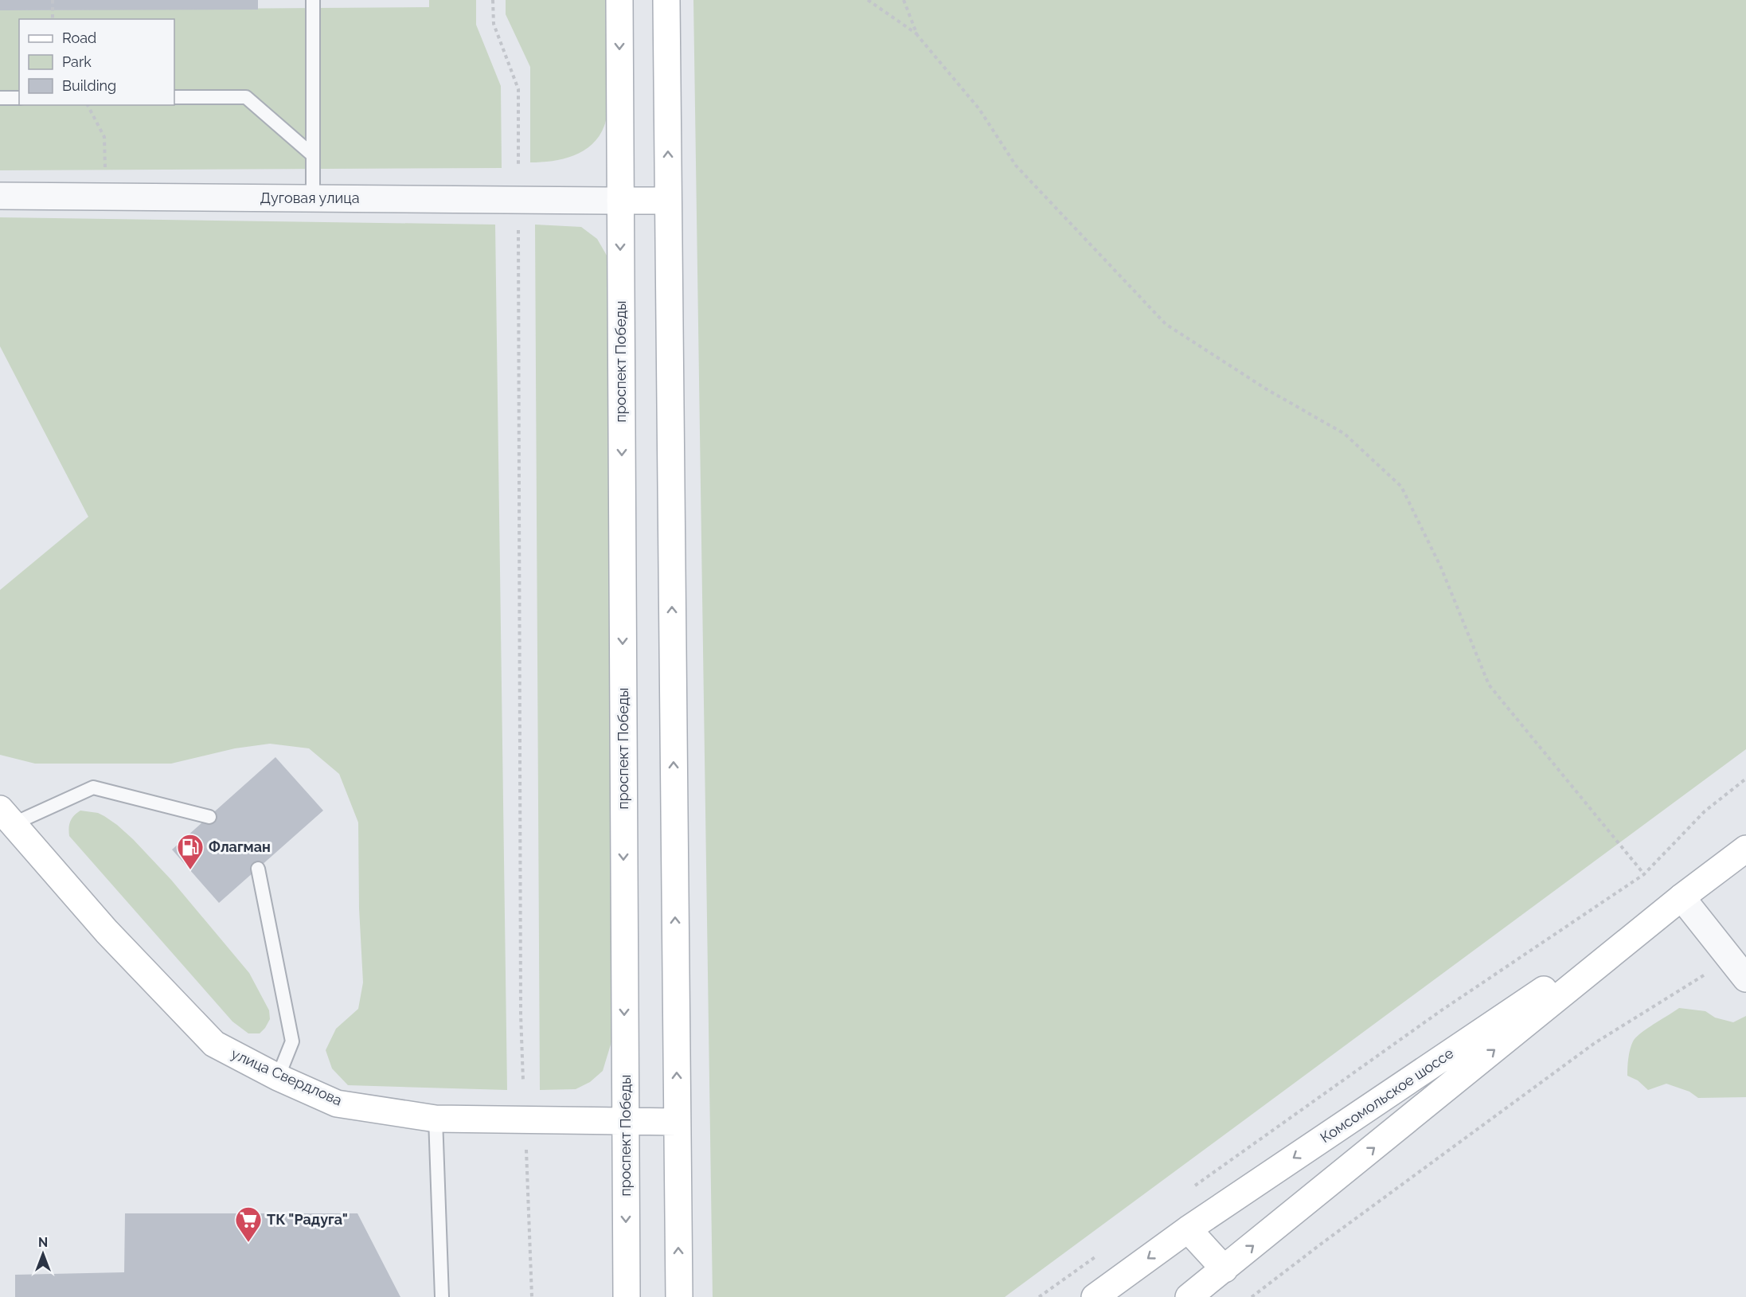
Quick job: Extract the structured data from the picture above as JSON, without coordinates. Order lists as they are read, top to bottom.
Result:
{
  "streets": {
    "main road": ["проспект Победы", "улица Свердлова", "Комсомольское шоссе"],
    "street": ["Дуговая улица"]
  },
  "crossings": [
    ["Дуговая улица", "проспект Победы"],
    ["проспект Победы", "улица Свердлова"]
  ],
  "places": {
    "fuel station": ["Флагман"],
    "supermarket": ["ТК \"Радуга\""]
  },
  "legend": ["Road", "Park", "Building"],
  "north": "top"
}
